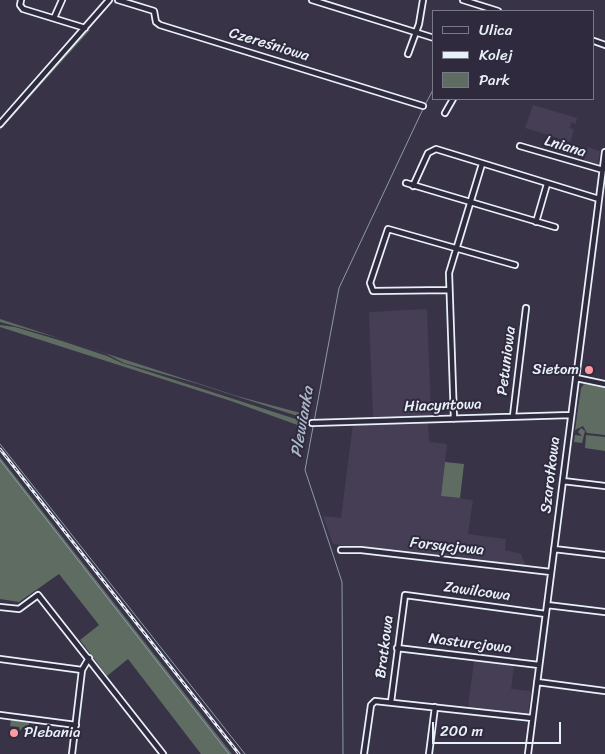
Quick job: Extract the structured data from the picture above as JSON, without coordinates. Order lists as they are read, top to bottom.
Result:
{
  "streets": {
    "street": [
      "Czereśniowa",
      "Lniana",
      "Petuniowa",
      "Hiacyntowa",
      "Szarotkowa",
      "Forsycjowa",
      "Zawilcowa",
      "Nasturcjowa",
      "Bratkowa"
    ]
  },
  "crossings": [
    ["Lniana", "Szarotkowa"],
    ["Petuniowa", "Hiacyntowa"],
    ["Hiacyntowa", "Szarotkowa"],
    ["Szarotkowa", "Forsycjowa"],
    ["Szarotkowa", "Zawilcowa"],
    ["Szarotkowa", "Nasturcjowa"],
    ["Zawilcowa", "Bratkowa"],
    ["Nasturcjowa", "Bratkowa"]
  ],
  "water": ["Plewianka"],
  "places": ["Sietom", "Plebania"],
  "legend": ["Ulica", "Kolej", "Park"],
  "scale_bar": "200 m"
}
